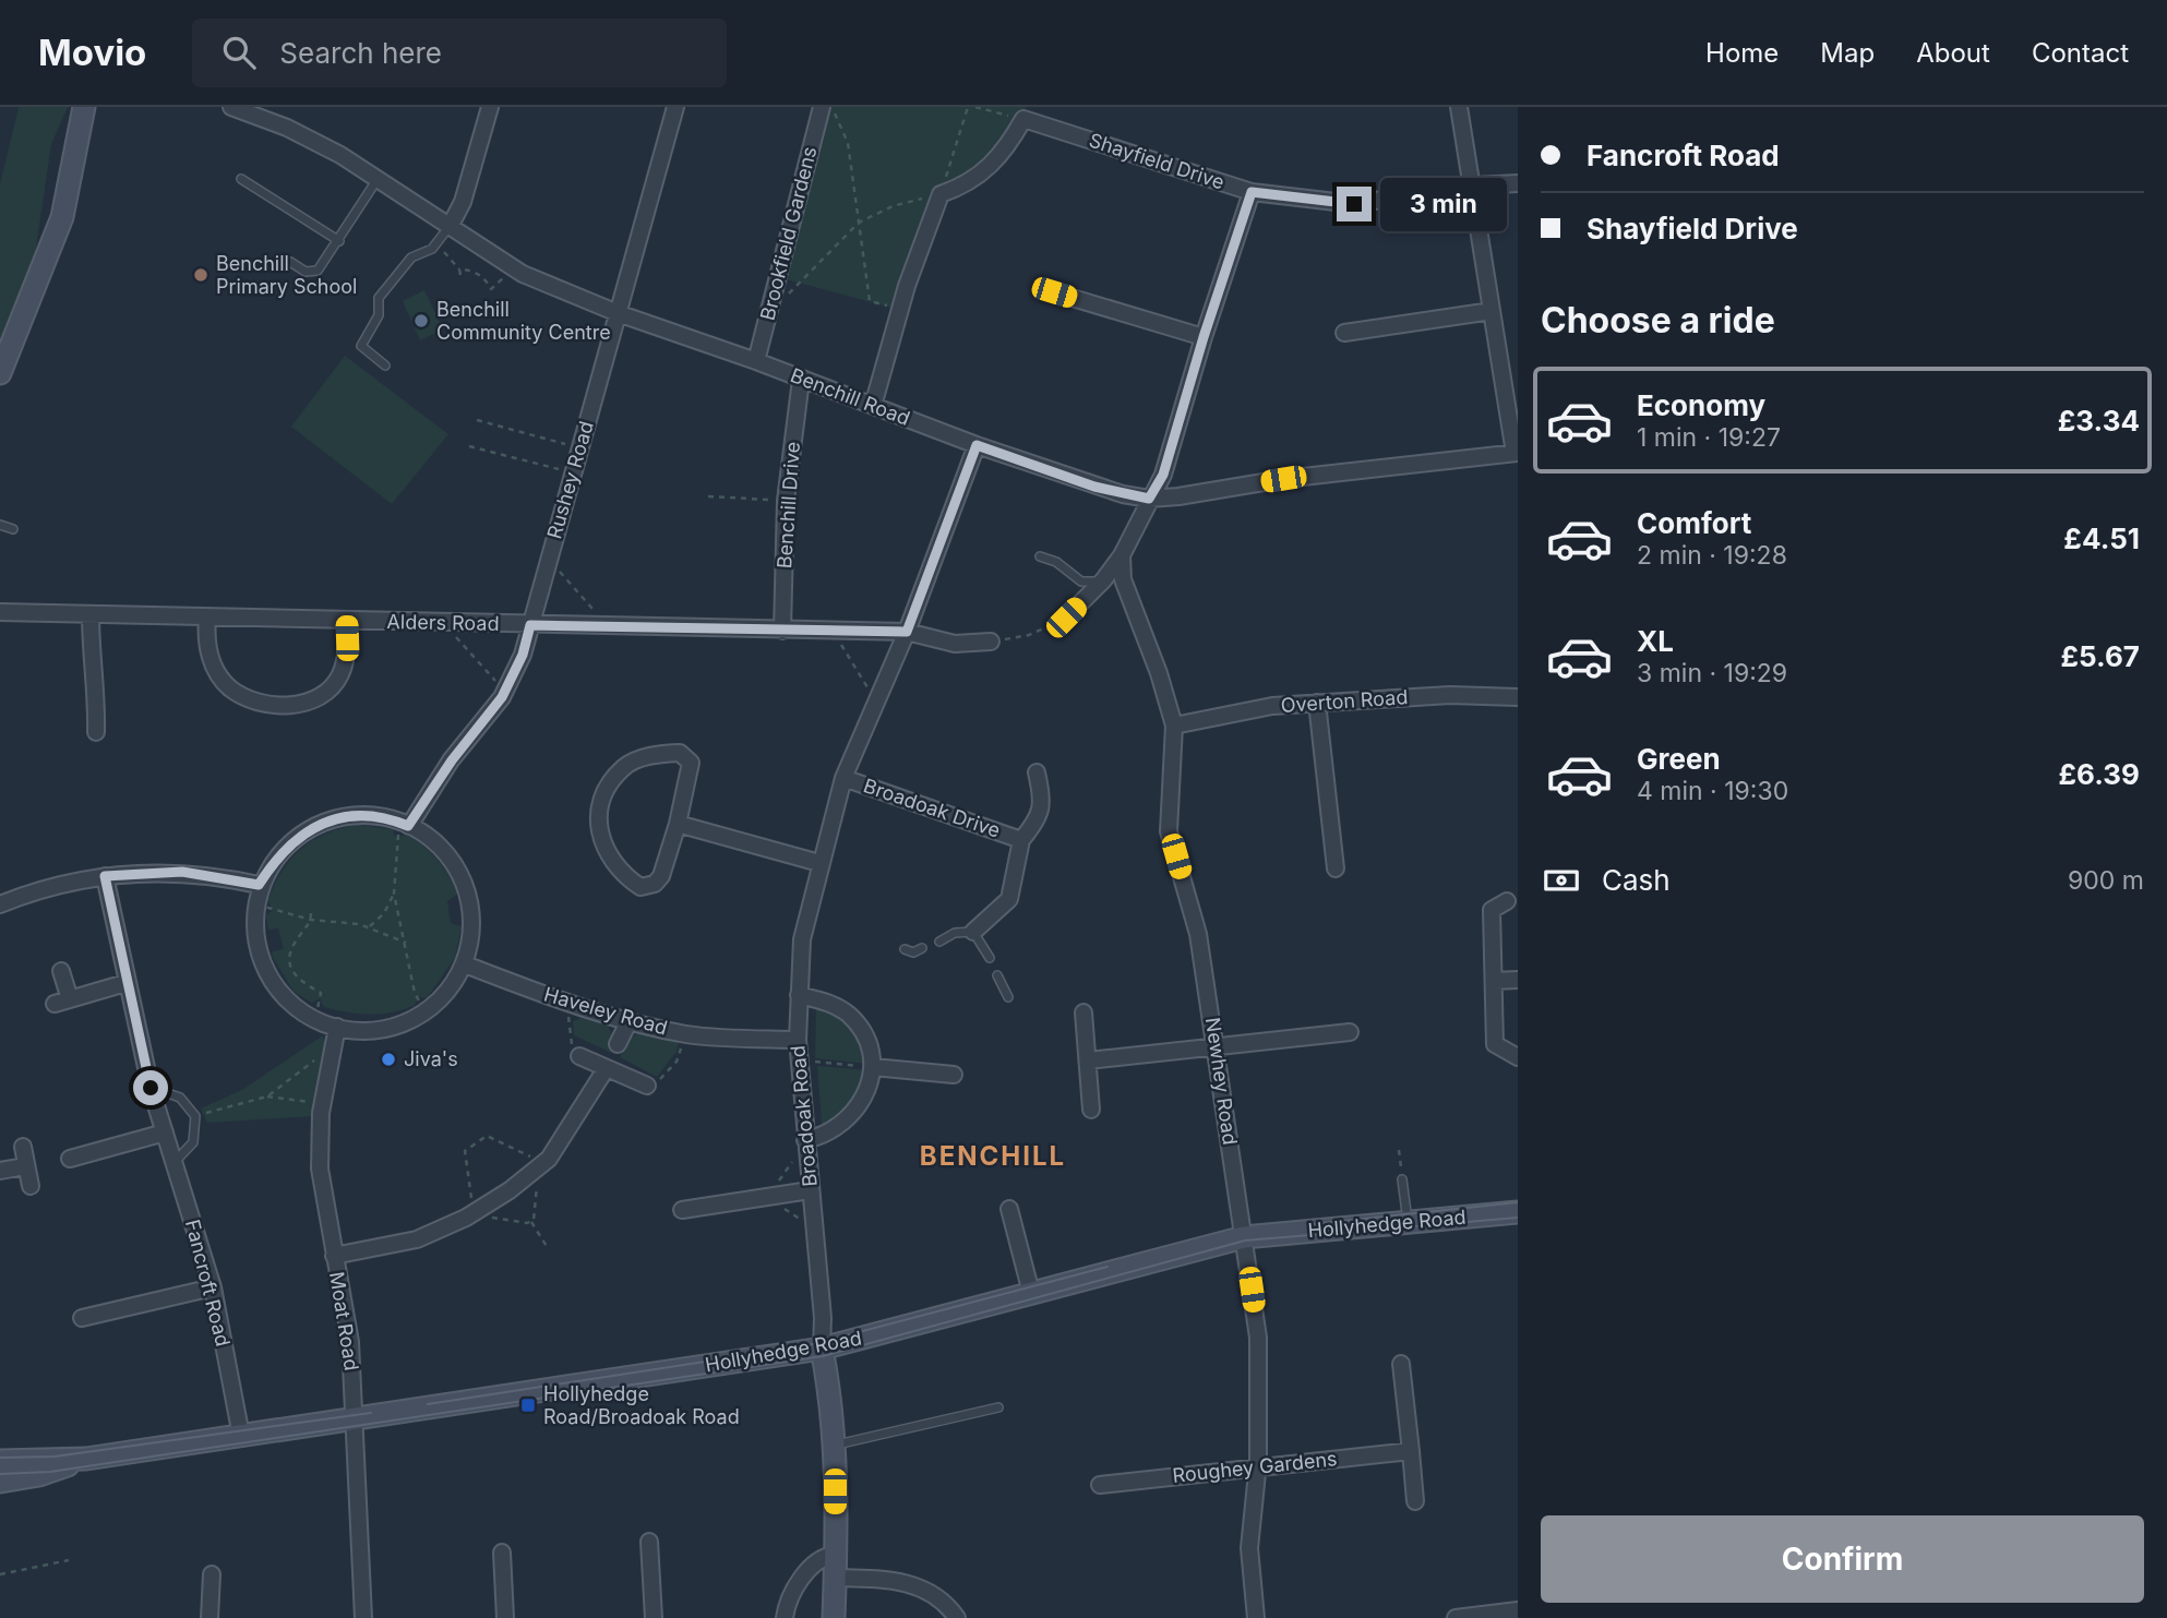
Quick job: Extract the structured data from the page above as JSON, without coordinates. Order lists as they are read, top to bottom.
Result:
{
  "streets": {
    "street": [
      "Shayfield Drive",
      "Brookfield Gardens",
      "Benchill Road",
      "Rushey Road",
      "Benchill Drive",
      "Alders Road",
      "Overton Road",
      "Broadoak Drive",
      "Haveley Road",
      "Newhey Road",
      "Broadoak Road",
      "Hollyhedge Road",
      "Fancroft Road",
      "Moat Road",
      "Roughey Gardens"
    ]
  },
  "crossings": [
    ["Brookfield Gardens", "Benchill Road"],
    ["Benchill Road", "Rushey Road"],
    ["Benchill Road", "Benchill Drive"],
    ["Benchill Road", "Broadoak Road"],
    ["Rushey Road", "Alders Road"],
    ["Benchill Drive", "Alders Road"],
    ["Alders Road", "Broadoak Road"],
    ["Overton Road", "Newhey Road"],
    ["Broadoak Drive", "Broadoak Road"],
    ["Haveley Road", "Broadoak Road"],
    ["Newhey Road", "Hollyhedge Road"],
    ["Newhey Road", "Roughey Gardens"],
    ["Broadoak Road", "Hollyhedge Road"],
    ["Hollyhedge Road", "Fancroft Road"],
    ["Hollyhedge Road", "Moat Road"]
  ],
  "districts": ["BENCHILL"],
  "places": {
    "other": ["Benchill Primary School", "Benchill Community Centre", "Jiva's"],
    "transit": ["Hollyhedge Road/Broadoak Road"]
  },
  "page": {
    "header": "Movio",
    "search": "Search here",
    "nav": [
      "Home",
      "Map",
      "About",
      "Contact"
    ],
    "banner": ["Fancroft Road", "Shayfield Drive"],
    "bubble": "3 min",
    "heading": "Choose a ride",
    "list": [
      {
        "name": "Economy",
        "note": "1 min · 19:27",
        "value": "£3.34"
      },
      {
        "name": "Comfort",
        "note": "2 min · 19:28",
        "value": "£4.51"
      },
      {
        "name": "XL",
        "note": "3 min · 19:29",
        "value": "£5.67"
      },
      {
        "name": "Green",
        "note": "4 min · 19:30",
        "value": "£6.39"
      }
    ],
    "pay": ["Cash", "900 m"],
    "buttons": "Confirm"
  }
}
